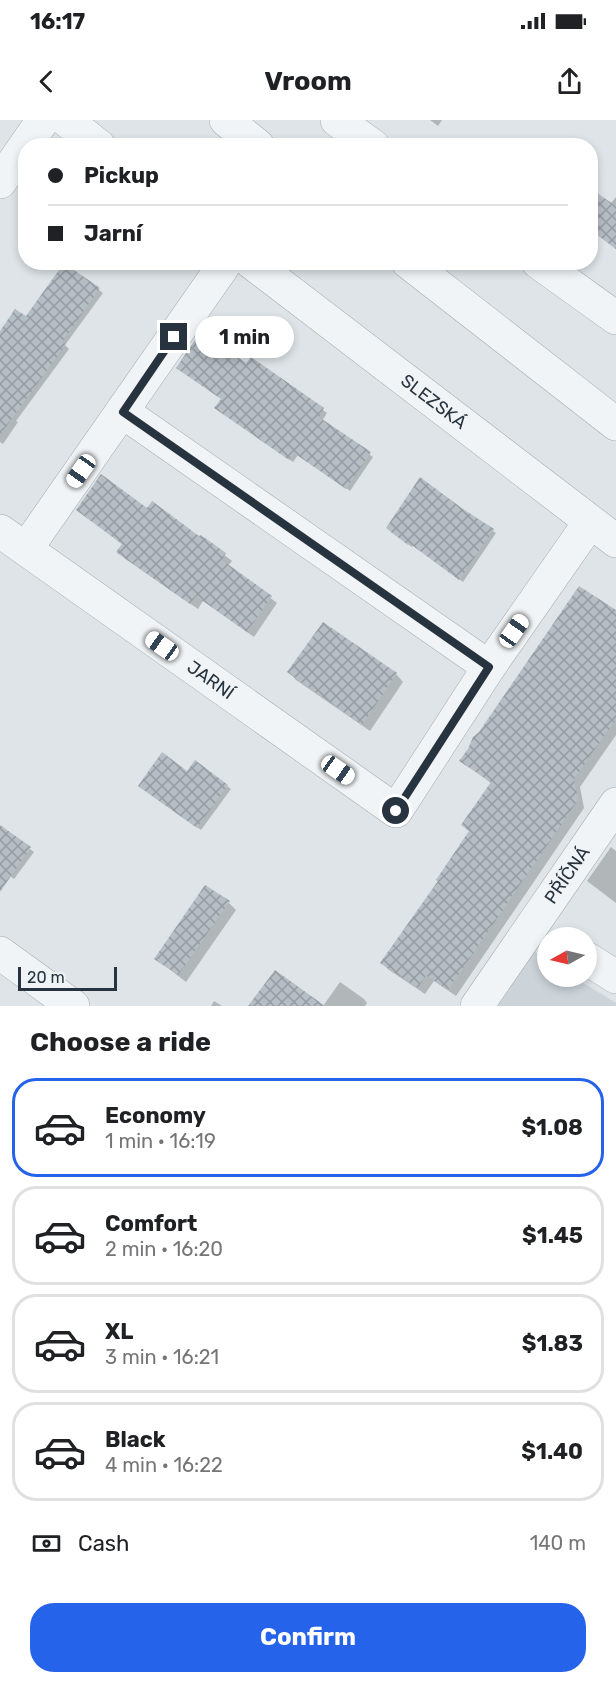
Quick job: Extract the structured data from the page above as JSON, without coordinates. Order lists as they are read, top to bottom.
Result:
{
  "streets": {
    "street": ["SLEZSKÁ", "JARNÍ", "PŘÍČNÁ"]
  },
  "scale_bar": "20 m",
  "north": "left",
  "page": {
    "status": "16:17",
    "header": "Vroom",
    "banner": ["Pickup", "Jarní"],
    "bubble": "1 min",
    "scale": "20 m",
    "heading": "Choose a ride",
    "list": [
      {
        "name": "Economy",
        "note": "1 min · 16:19",
        "value": "$1.08"
      },
      {
        "name": "Comfort",
        "note": "2 min · 16:20",
        "value": "$1.45"
      },
      {
        "name": "XL",
        "note": "3 min · 16:21",
        "value": "$1.83"
      },
      {
        "name": "Black",
        "note": "4 min · 16:22",
        "value": "$1.40"
      }
    ],
    "pay": ["Cash", "140 m"],
    "buttons": "Confirm"
  }
}
